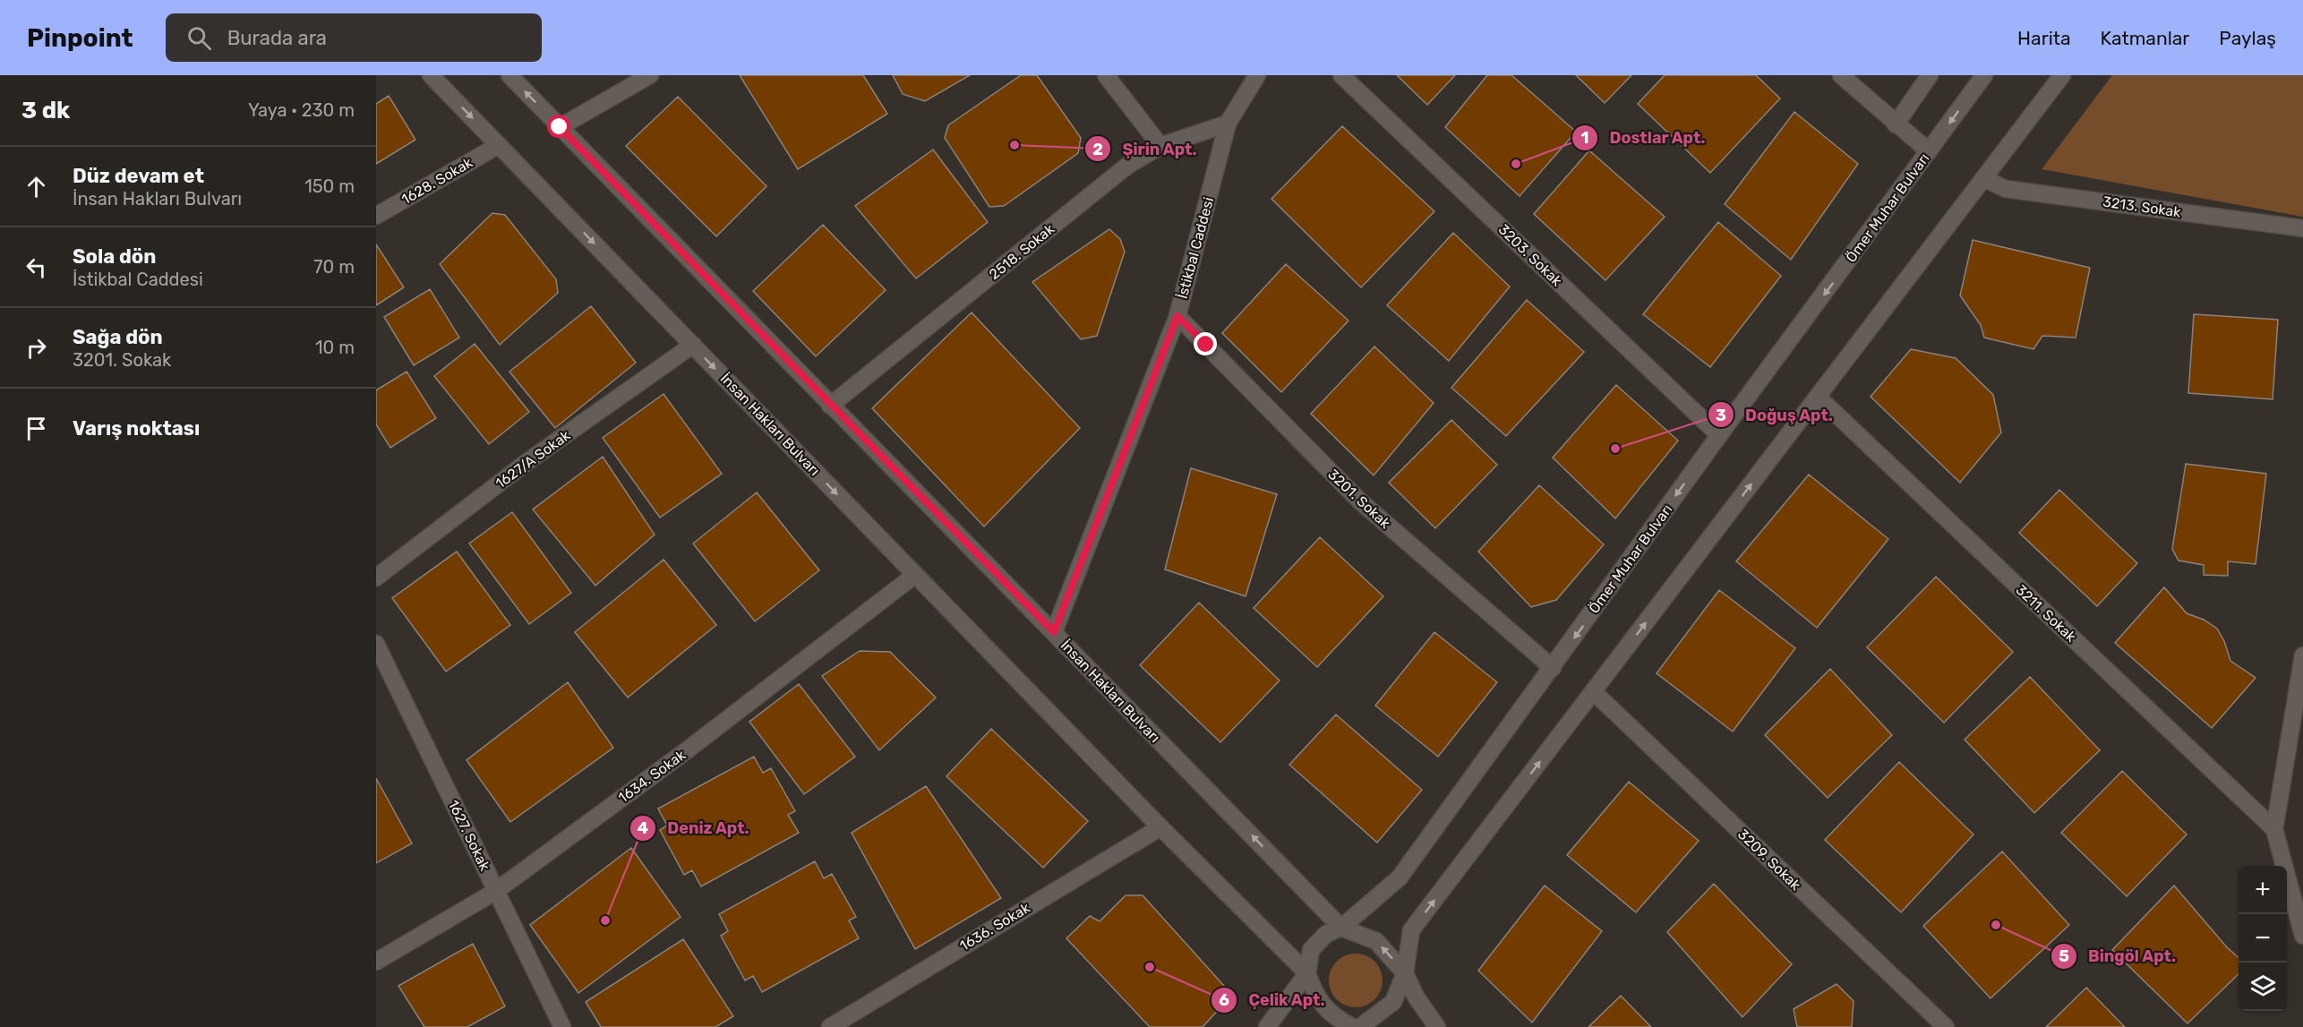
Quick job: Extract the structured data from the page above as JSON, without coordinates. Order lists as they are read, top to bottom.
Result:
{
  "streets": {
    "street": [
      "1628. Sokak",
      "3213. Sokak",
      "Ömer Muhar Bulvarı",
      "İstikbal Caddesi",
      "2518. Sokak",
      "3203. Sokak",
      "İnsan Hakları Bulvarı",
      "1627/A Sokak",
      "3201. Sokak",
      "3211. Sokak",
      "1634. Sokak",
      "1627. Sokak",
      "3209. Sokak",
      "1636. Sokak"
    ]
  },
  "crossings": [
    ["1628. Sokak", "İnsan Hakları Bulvarı"],
    ["Ömer Muhar Bulvarı", "3203. Sokak"],
    ["Ömer Muhar Bulvarı", "İnsan Hakları Bulvarı"],
    ["Ömer Muhar Bulvarı", "3201. Sokak"],
    ["İstikbal Caddesi", "2518. Sokak"],
    ["İstikbal Caddesi", "İnsan Hakları Bulvarı"],
    ["İstikbal Caddesi", "3201. Sokak"],
    ["2518. Sokak", "İnsan Hakları Bulvarı"],
    ["İnsan Hakları Bulvarı", "1627/A Sokak"],
    ["İnsan Hakları Bulvarı", "1634. Sokak"],
    ["İnsan Hakları Bulvarı", "1636. Sokak"],
    ["1634. Sokak", "1627. Sokak"]
  ],
  "places": [
    "Şirin Apt.",
    "Dostlar Apt.",
    "Doğuş Apt.",
    "Deniz Apt.",
    "Bingöl Apt.",
    "Çelik Apt."
  ],
  "page": {
    "header": "Pinpoint",
    "search": "Burada ara",
    "nav": ["Harita", "Katmanlar", "Paylaş"],
    "heading": ["3 dk", "Yaya · 230 m"],
    "list": [
      ["Düz devam et", "İnsan Hakları Bulvarı", "150 m"],
      ["Sola dön", "İstikbal Caddesi", "70 m"],
      ["Sağa dön", "3201. Sokak", "10 m"],
      "Varış noktası"
    ],
    "map_buttons": ["+", "−"]
  }
}
